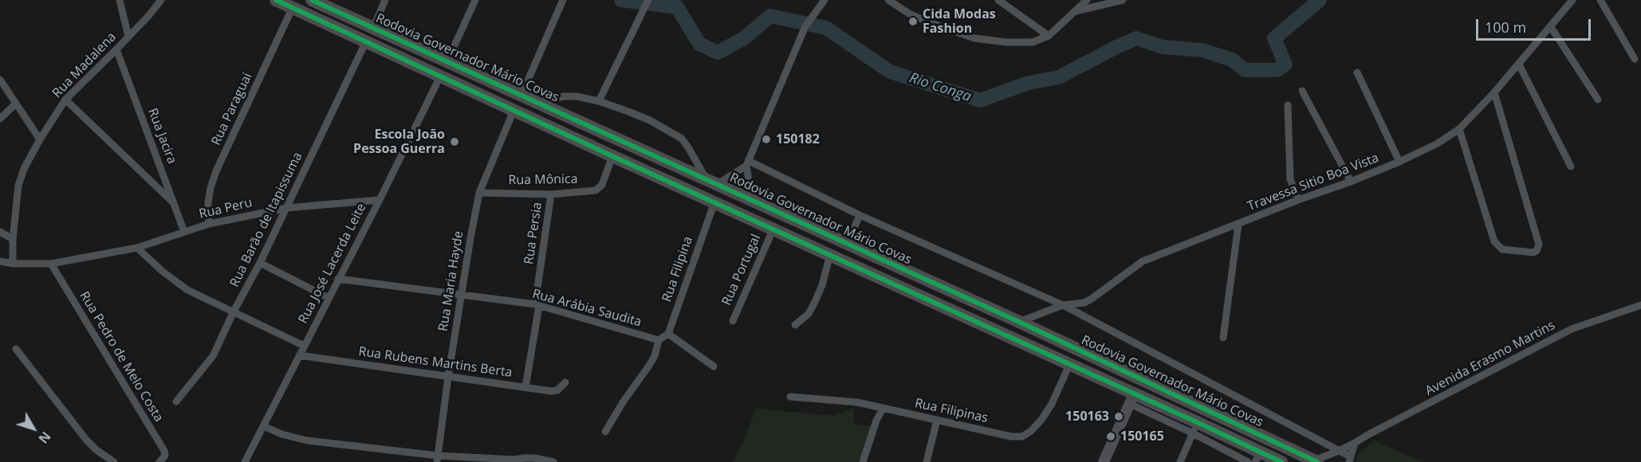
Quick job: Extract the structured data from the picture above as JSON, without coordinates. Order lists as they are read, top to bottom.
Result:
{
  "streets": {
    "highway": ["Rodovia Governador Mário Covas"],
    "street": [
      "Rua Madalena",
      "Rua Paraguai",
      "Rua Jacira",
      "Rua Mônica",
      "Travessa Sitio Boa Vista",
      "Rua Peru",
      "Rua Barão de Itapissuma",
      "Rua Persia",
      "Rua José Lacerda Leite",
      "Rua Filipina",
      "Rua Portugal",
      "Rua Maria Hayde",
      "Rua Arábia Saudita",
      "Rua Pedro de Melo Costa",
      "Avenida Erasmo Martins",
      "Rua Rubens Martins Berta",
      "Rua Filipinas"
    ]
  },
  "crossings": [
    ["Rodovia Governador Mário Covas", "Rua Paraguai"],
    ["Rodovia Governador Mário Covas", "Rua Mônica"],
    ["Rodovia Governador Mário Covas", "Travessa Sitio Boa Vista"],
    ["Rodovia Governador Mário Covas", "Rua Barão de Itapissuma"],
    ["Rodovia Governador Mário Covas", "Rua José Lacerda Leite"],
    ["Rodovia Governador Mário Covas", "Rua Filipina"],
    ["Rodovia Governador Mário Covas", "Rua Portugal"],
    ["Rodovia Governador Mário Covas", "Rua Maria Hayde"],
    ["Rodovia Governador Mário Covas", "Avenida Erasmo Martins"],
    ["Rodovia Governador Mário Covas", "Rua Filipinas"],
    ["Rua Madalena", "Rua Jacira"],
    ["Rua Madalena", "Rua Peru"],
    ["Rua Paraguai", "Rua Peru"],
    ["Rua Jacira", "Rua Peru"],
    ["Rua Mônica", "Rua Persia"],
    ["Rua Mônica", "Rua Maria Hayde"],
    ["Rua Peru", "Rua Barão de Itapissuma"],
    ["Rua Peru", "Rua José Lacerda Leite"],
    ["Rua Peru", "Rua Pedro de Melo Costa"],
    ["Rua Persia", "Rua Arábia Saudita"],
    ["Rua Persia", "Rua Rubens Martins Berta"],
    ["Rua José Lacerda Leite", "Rua Arábia Saudita"],
    ["Rua José Lacerda Leite", "Rua Rubens Martins Berta"],
    ["Rua Maria Hayde", "Rua Arábia Saudita"],
    ["Rua Maria Hayde", "Rua Rubens Martins Berta"]
  ],
  "water": ["Rio Conga"],
  "places": [
    "Cida Modas Fashion",
    "150182",
    "Escola João Pessoa Guerra",
    "150163",
    "150165"
  ],
  "scale_bar": "100 m",
  "north": "bottom right"
}
